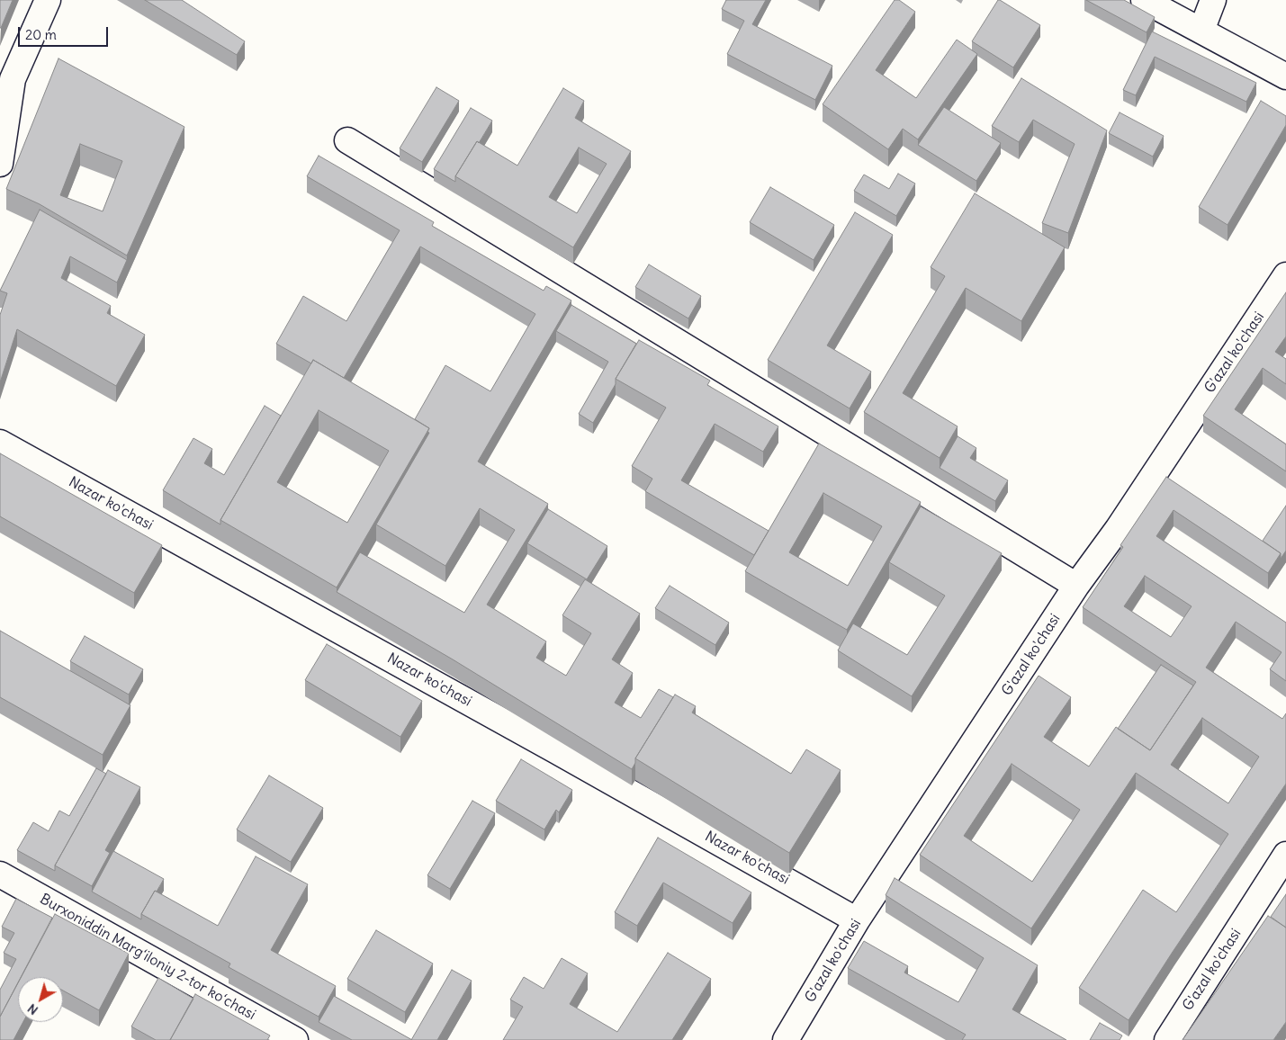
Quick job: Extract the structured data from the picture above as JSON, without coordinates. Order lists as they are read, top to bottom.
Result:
{
  "streets": {
    "street": ["G'azal ko'chasi", "Nazar ko'chasi", "Burxoniddin Marg‘iloniy 2-tor ko‘chasi"]
  },
  "crossings": [
    ["G'azal ko'chasi", "Nazar ko'chasi"]
  ],
  "scale_bar": "20 m",
  "north": "bottom left"
}
